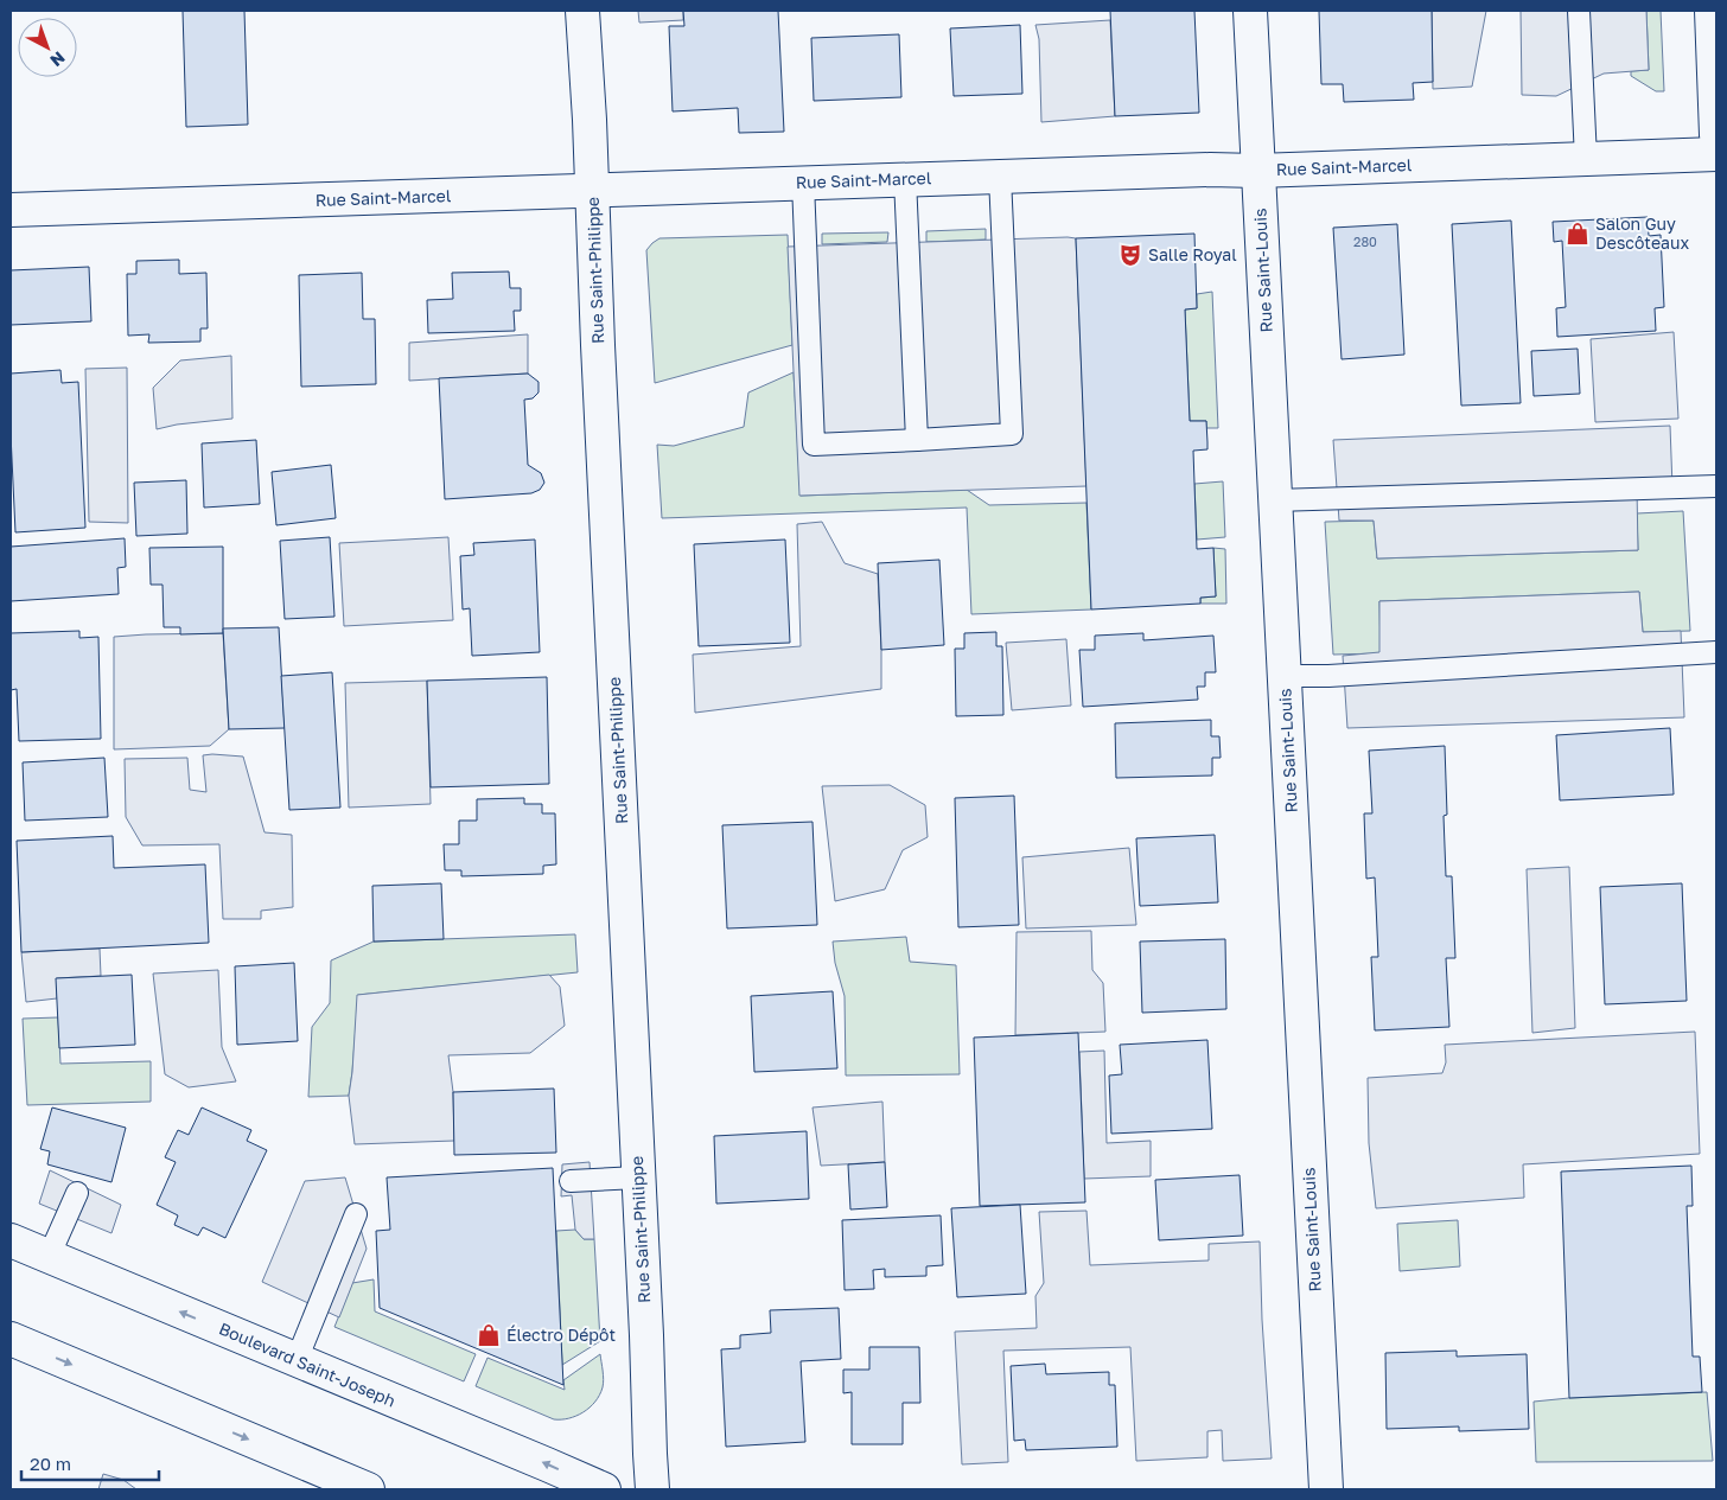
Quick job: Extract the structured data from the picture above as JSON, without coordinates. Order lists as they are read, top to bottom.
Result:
{
  "streets": {
    "street": [
      "Rue Saint-Marcel",
      "Rue Saint-Philippe",
      "Rue Saint-Louis",
      "Boulevard Saint-Joseph"
    ]
  },
  "crossings": [
    ["Rue Saint-Marcel", "Rue Saint-Philippe"],
    ["Rue Saint-Marcel", "Rue Saint-Louis"]
  ],
  "places": {
    "shop": ["Salon Guy Descôteaux", "Électro Dépôt"],
    "theatre": ["Salle Royal"]
  },
  "house_numbers": ["280"],
  "scale_bar": "20 m",
  "north": "bottom right"
}
